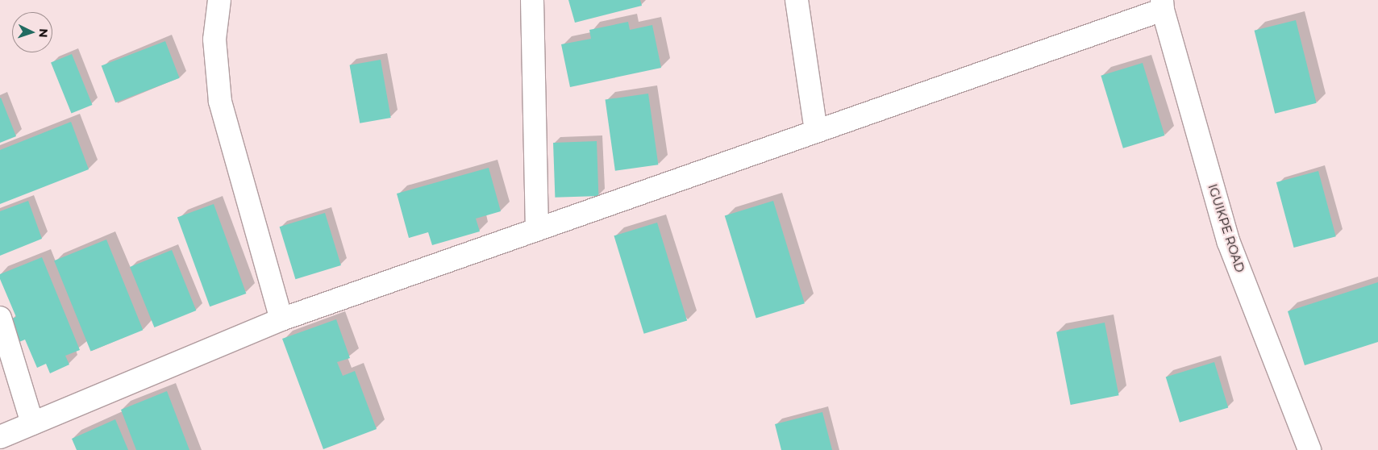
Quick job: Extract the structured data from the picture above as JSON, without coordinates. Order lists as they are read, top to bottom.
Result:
{
  "streets": {
    "street": ["IGUIKPE ROAD"]
  },
  "north": "right"
}
